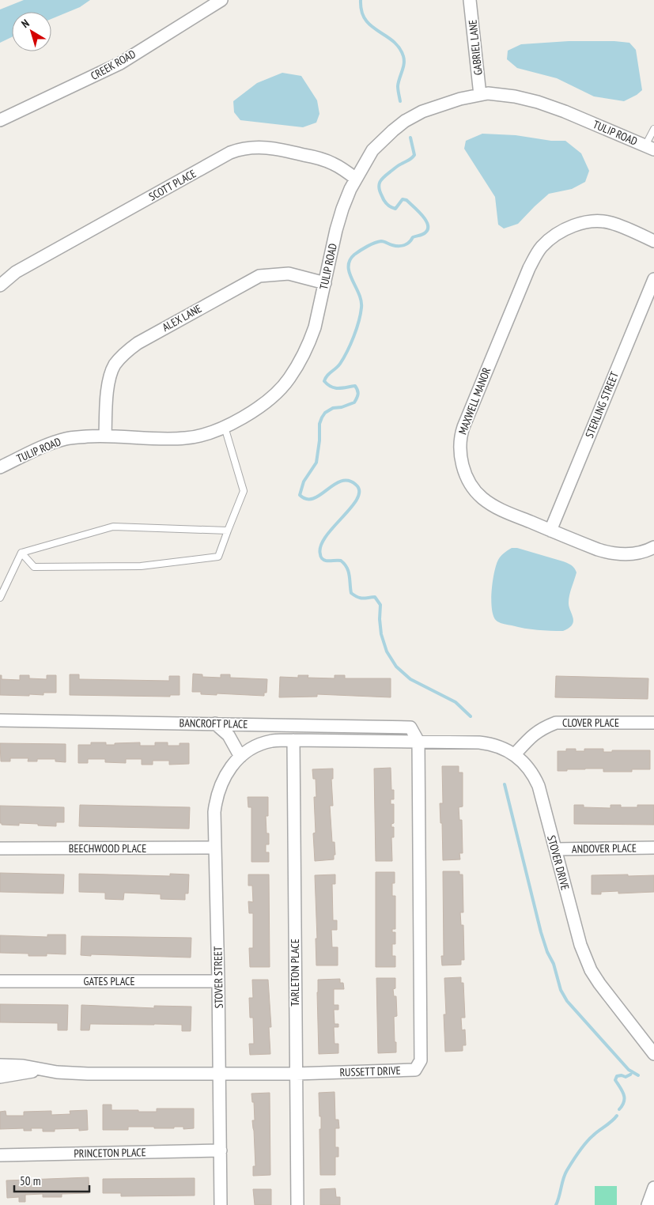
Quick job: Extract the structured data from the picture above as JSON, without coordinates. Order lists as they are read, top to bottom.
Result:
{
  "streets": {
    "street": [
      "GABRIEL LANE",
      "CREEK ROAD",
      "TULIP ROAD",
      "SCOTT PLACE",
      "ALEX LANE",
      "MAXWELL MANOR",
      "STERLING STREET",
      "CLOVER PLACE",
      "BANCROFT PLACE",
      "BEECHWOOD PLACE",
      "ANDOVER PLACE",
      "STOVER DRIVE",
      "TARLETON PLACE",
      "STOVER STREET",
      "GATES PLACE",
      "RUSSETT DRIVE",
      "PRINCETON PLACE"
    ]
  },
  "crossings": [
    ["GABRIEL LANE", "TULIP ROAD"],
    ["TULIP ROAD", "SCOTT PLACE"],
    ["TULIP ROAD", "ALEX LANE"],
    ["MAXWELL MANOR", "STERLING STREET"],
    ["CLOVER PLACE", "STOVER DRIVE"],
    ["BANCROFT PLACE", "STOVER DRIVE"],
    ["BANCROFT PLACE", "STOVER STREET"],
    ["BANCROFT PLACE", "RUSSETT DRIVE"],
    ["BEECHWOOD PLACE", "STOVER STREET"],
    ["ANDOVER PLACE", "STOVER DRIVE"],
    ["STOVER DRIVE", "STOVER STREET"],
    ["STOVER DRIVE", "RUSSETT DRIVE"],
    ["TARLETON PLACE", "STOVER STREET"],
    ["TARLETON PLACE", "RUSSETT DRIVE"],
    ["STOVER STREET", "GATES PLACE"],
    ["STOVER STREET", "RUSSETT DRIVE"],
    ["STOVER STREET", "PRINCETON PLACE"]
  ],
  "scale_bar": "50 m",
  "north": "top left"
}
